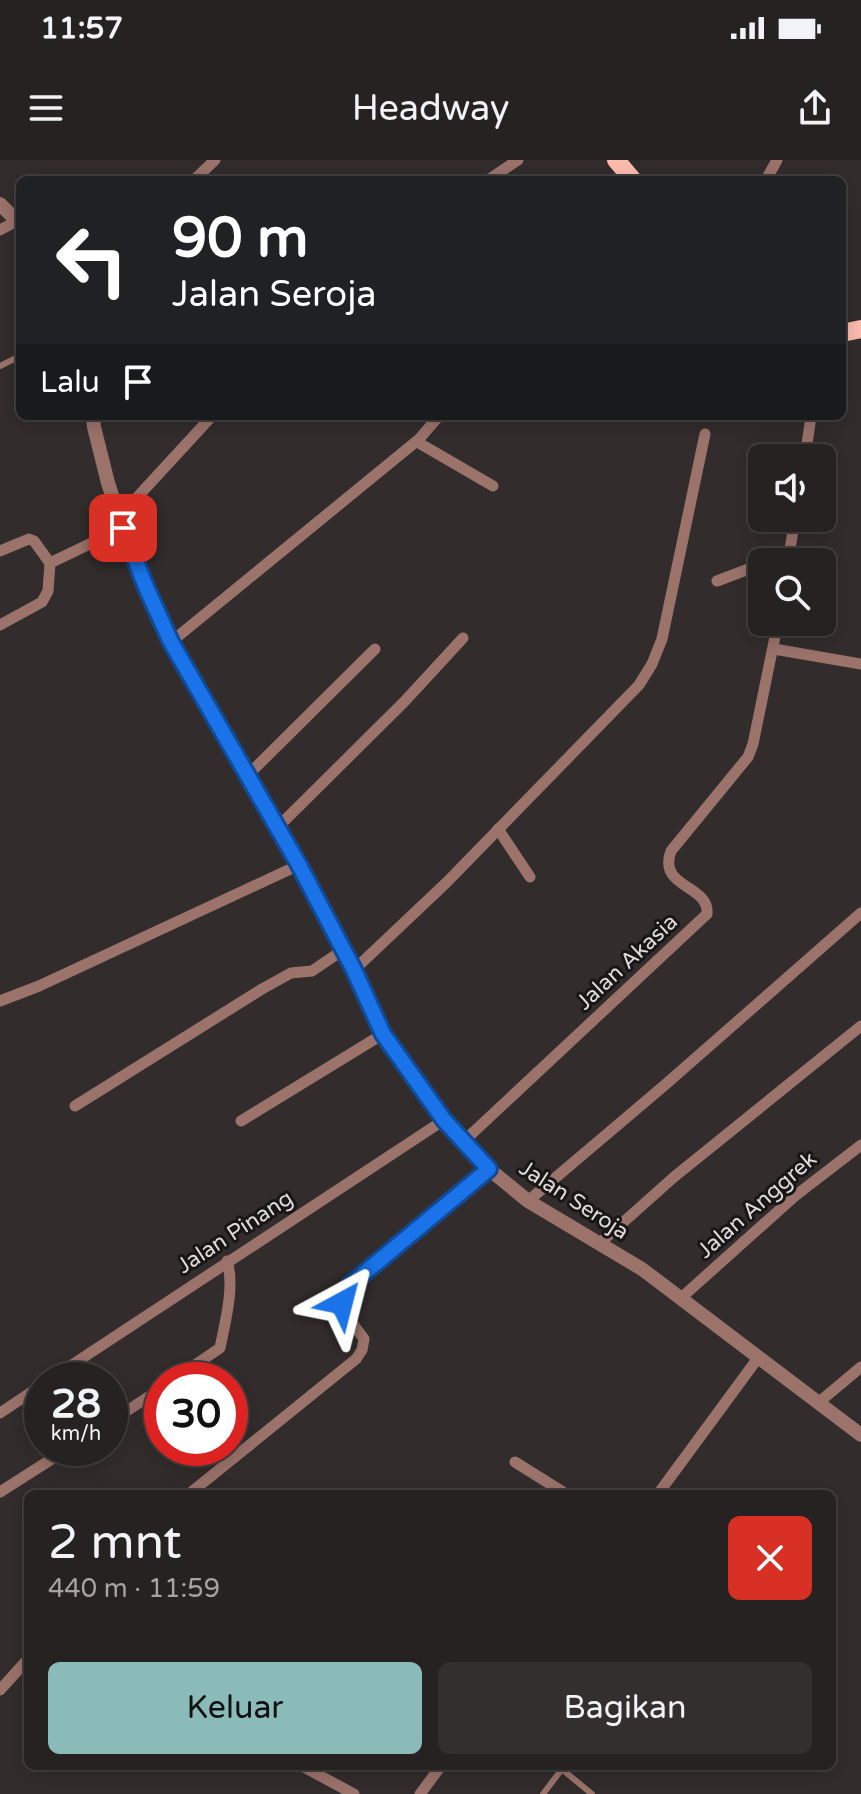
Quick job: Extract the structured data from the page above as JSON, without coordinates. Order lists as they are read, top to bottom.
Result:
{
  "streets": {
    "street": [
      "Jalan Akasia",
      "Jalan Seroja",
      "Jalan Anggrek",
      "Jalan Pinang"
    ]
  },
  "crossings": [
    ["Jalan Akasia", "Jalan Seroja"],
    ["Jalan Seroja", "Jalan Anggrek"],
    ["Jalan Seroja", "Jalan Pinang"]
  ],
  "page": {
    "status": "11:57",
    "header": "Headway",
    "turn": ["90 m", "Jalan Seroja"],
    "then": "Lalu",
    "speed": "28 km/h",
    "limit": "30",
    "heading": ["2 mnt", "440 m · 11:59"],
    "buttons": ["Keluar", "Bagikan"]
  }
}
